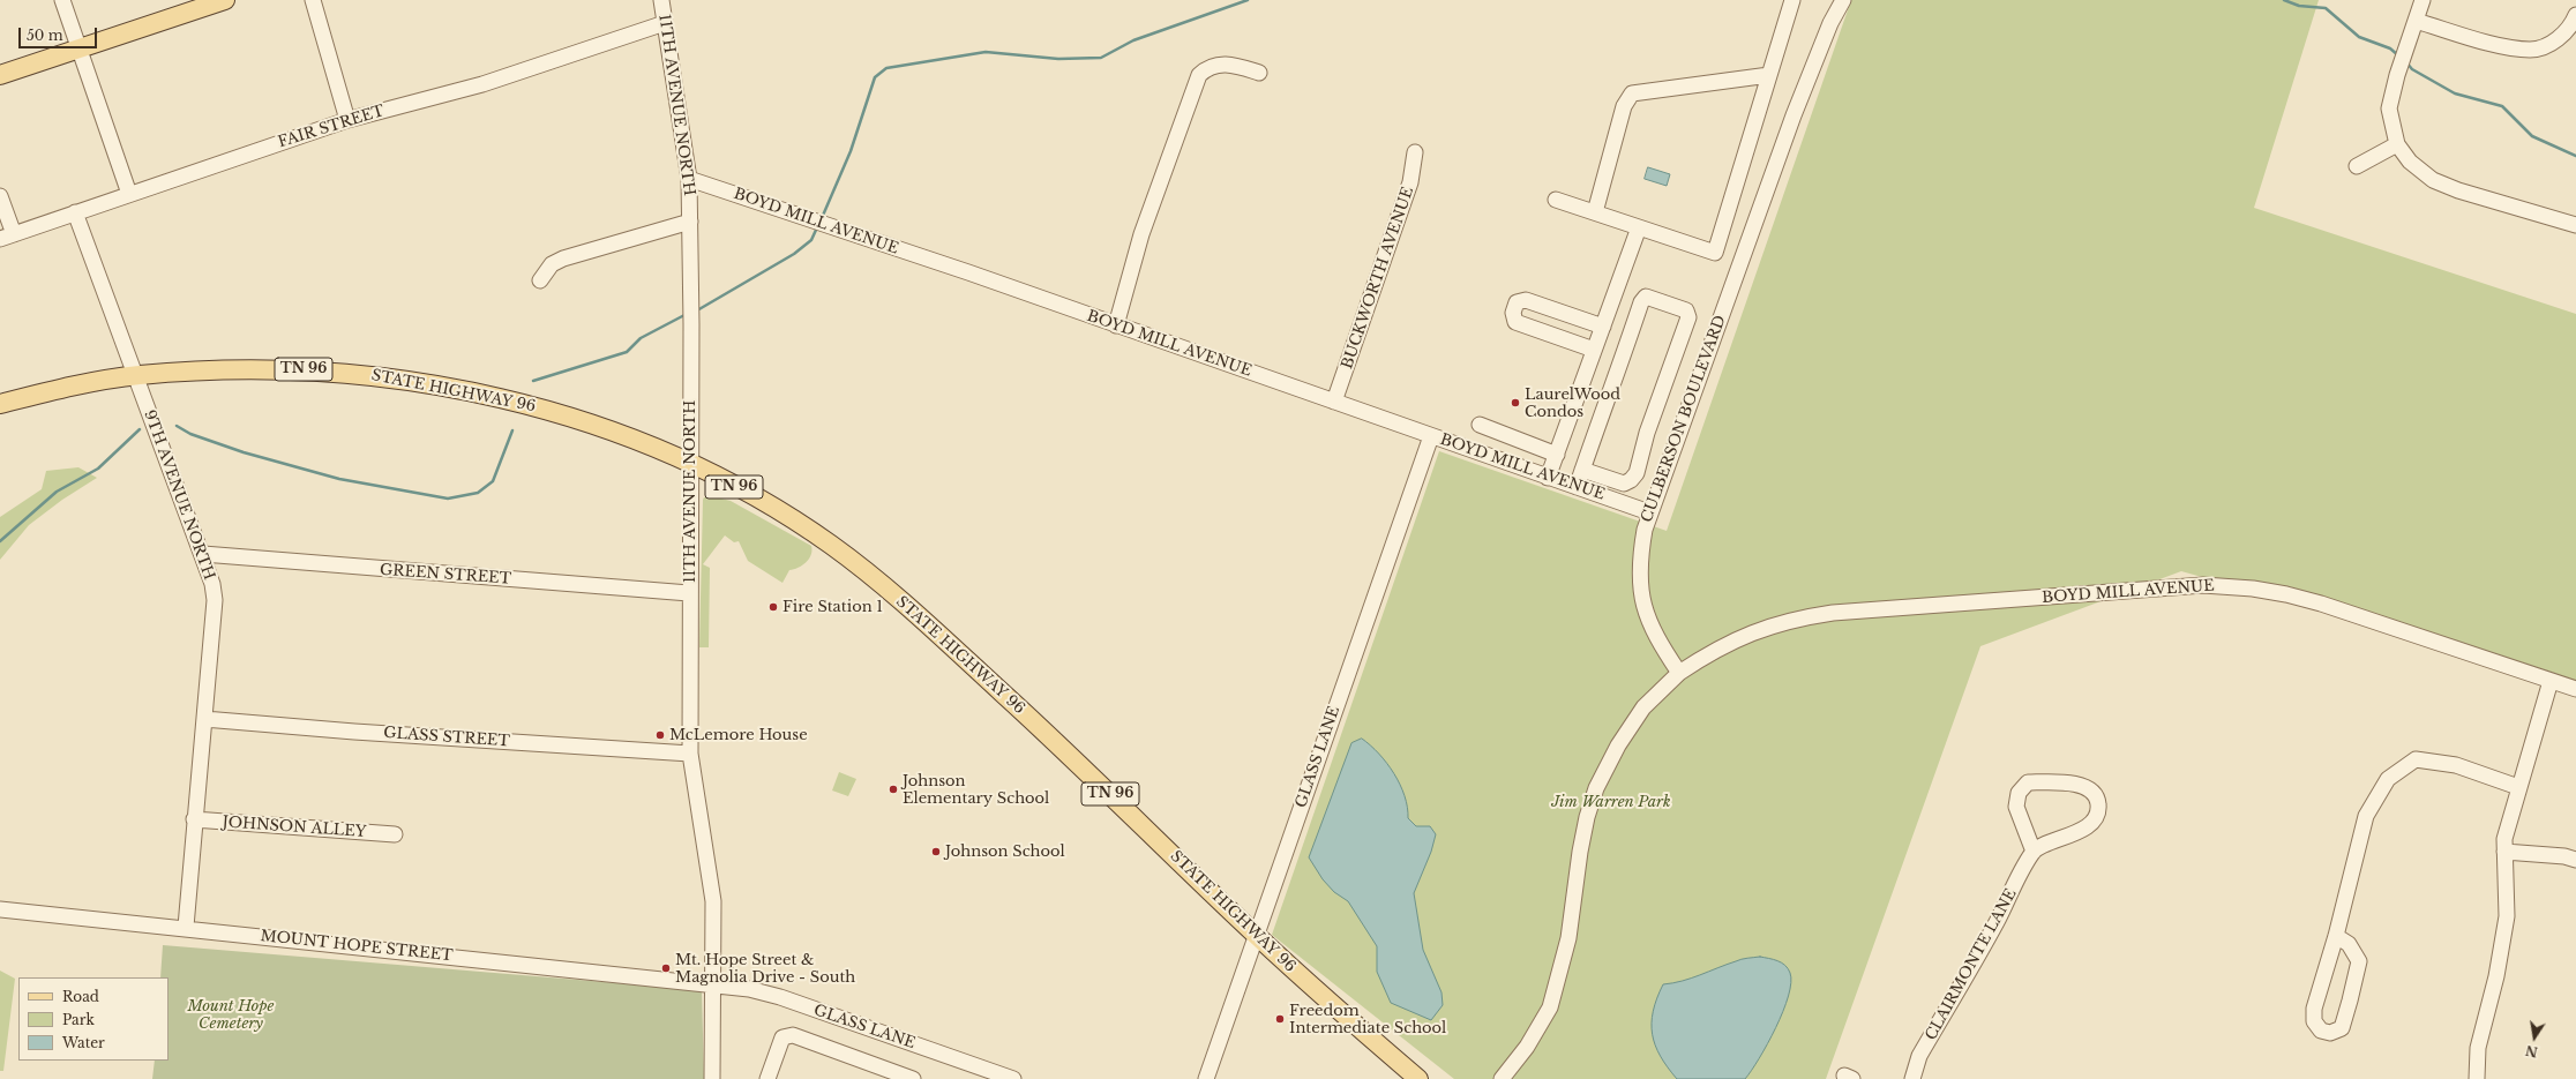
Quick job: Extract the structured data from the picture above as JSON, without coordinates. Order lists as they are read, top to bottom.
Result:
{
  "streets": {
    "main road": ["TN 96", "STATE HIGHWAY 96"],
    "street": [
      "11TH AVENUE NORTH",
      "FAIR STREET",
      "BOYD MILL AVENUE",
      "BUCKWORTH AVENUE",
      "CULBERSON BOULEVARD",
      "9TH AVENUE NORTH",
      "GREEN STREET",
      "GLASS STREET",
      "GLASS LANE",
      "JOHNSON ALLEY",
      "MOUNT HOPE STREET",
      "CLAIRMONTE LANE"
    ]
  },
  "crossings": [
    ["11TH AVENUE NORTH", "FAIR STREET"],
    ["11TH AVENUE NORTH", "BOYD MILL AVENUE"],
    ["11TH AVENUE NORTH", "STATE HIGHWAY 96"],
    ["11TH AVENUE NORTH", "GREEN STREET"],
    ["11TH AVENUE NORTH", "GLASS STREET"],
    ["11TH AVENUE NORTH", "GLASS LANE"],
    ["11TH AVENUE NORTH", "MOUNT HOPE STREET"],
    ["FAIR STREET", "9TH AVENUE NORTH"],
    ["BOYD MILL AVENUE", "BUCKWORTH AVENUE"],
    ["BOYD MILL AVENUE", "CULBERSON BOULEVARD"],
    ["BOYD MILL AVENUE", "GLASS LANE"],
    ["STATE HIGHWAY 96", "9TH AVENUE NORTH"],
    ["STATE HIGHWAY 96", "GLASS LANE"],
    ["9TH AVENUE NORTH", "GREEN STREET"],
    ["9TH AVENUE NORTH", "GLASS STREET"],
    ["9TH AVENUE NORTH", "JOHNSON ALLEY"],
    ["9TH AVENUE NORTH", "MOUNT HOPE STREET"],
    ["GLASS LANE", "MOUNT HOPE STREET"]
  ],
  "parks": ["Jim Warren Park", "Mount Hope Cemetery"],
  "places": [
    "LaurelWood Condos",
    "Fire Station 1",
    "McLemore House",
    "Johnson Elementary School",
    "Johnson School",
    "Mt. Hope Street & Magnolia Drive - South",
    "Freedom Intermediate School"
  ],
  "legend": ["Road", "Park", "Water"],
  "scale_bar": "50 m",
  "north": "bottom"
}
